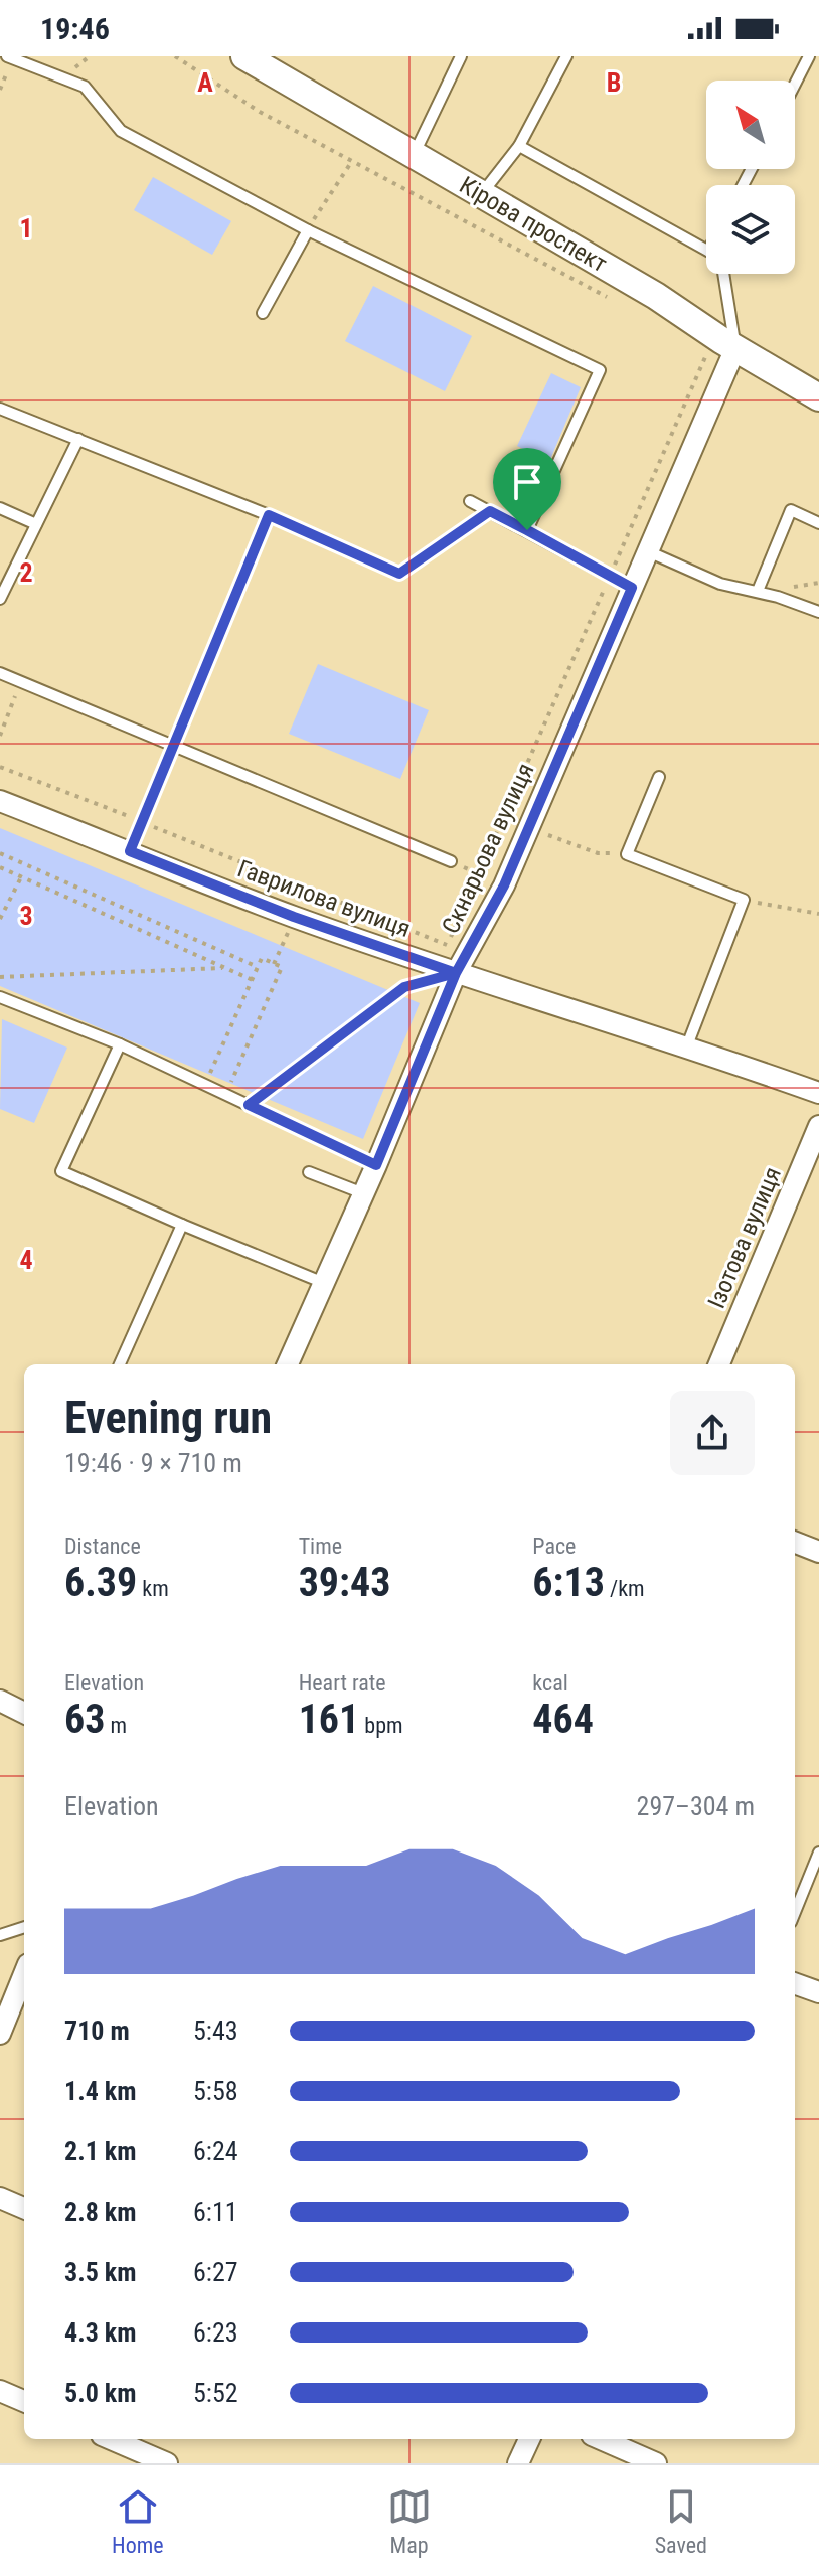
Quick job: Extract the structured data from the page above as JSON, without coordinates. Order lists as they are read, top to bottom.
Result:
{
  "streets": {
    "street": [
      "Кірова проспект",
      "Скнарьова вулиця",
      "Гаврилова вулиця",
      "Ізотова вулиця"
    ]
  },
  "crossings": [
    ["Кірова проспект", "Скнарьова вулиця"],
    ["Скнарьова вулиця", "Гаврилова вулиця"]
  ],
  "north": "top left",
  "page": {
    "status": "19:46",
    "heading": ["Evening run", "19:46 · 9 × 710 m"],
    "stats": [
      ["Distance", "6.39 km"],
      ["Time", "39:43"],
      ["Pace", "6:13 /km"],
      ["Elevation", "63 m"],
      ["Heart rate", "161 bpm"],
      ["kcal", "464"]
    ],
    "chart": ["Elevation", "297–304 m"],
    "list": [
      {
        "name": "710 m",
        "note": "5:43"
      },
      {
        "name": "1.4 km",
        "note": "5:58"
      },
      {
        "name": "2.1 km",
        "note": "6:24"
      },
      {
        "name": "2.8 km",
        "note": "6:11"
      },
      {
        "name": "3.5 km",
        "note": "6:27"
      },
      {
        "name": "4.3 km",
        "note": "6:23"
      },
      {
        "name": "5.0 km",
        "note": "5:52"
      }
    ],
    "tabs": ["Home", "Map", "Saved"]
  },
  "grid": {
    "columns": ["A", "B"],
    "rows": [
      "1",
      "2",
      "3",
      "4"
    ]
  }
}
